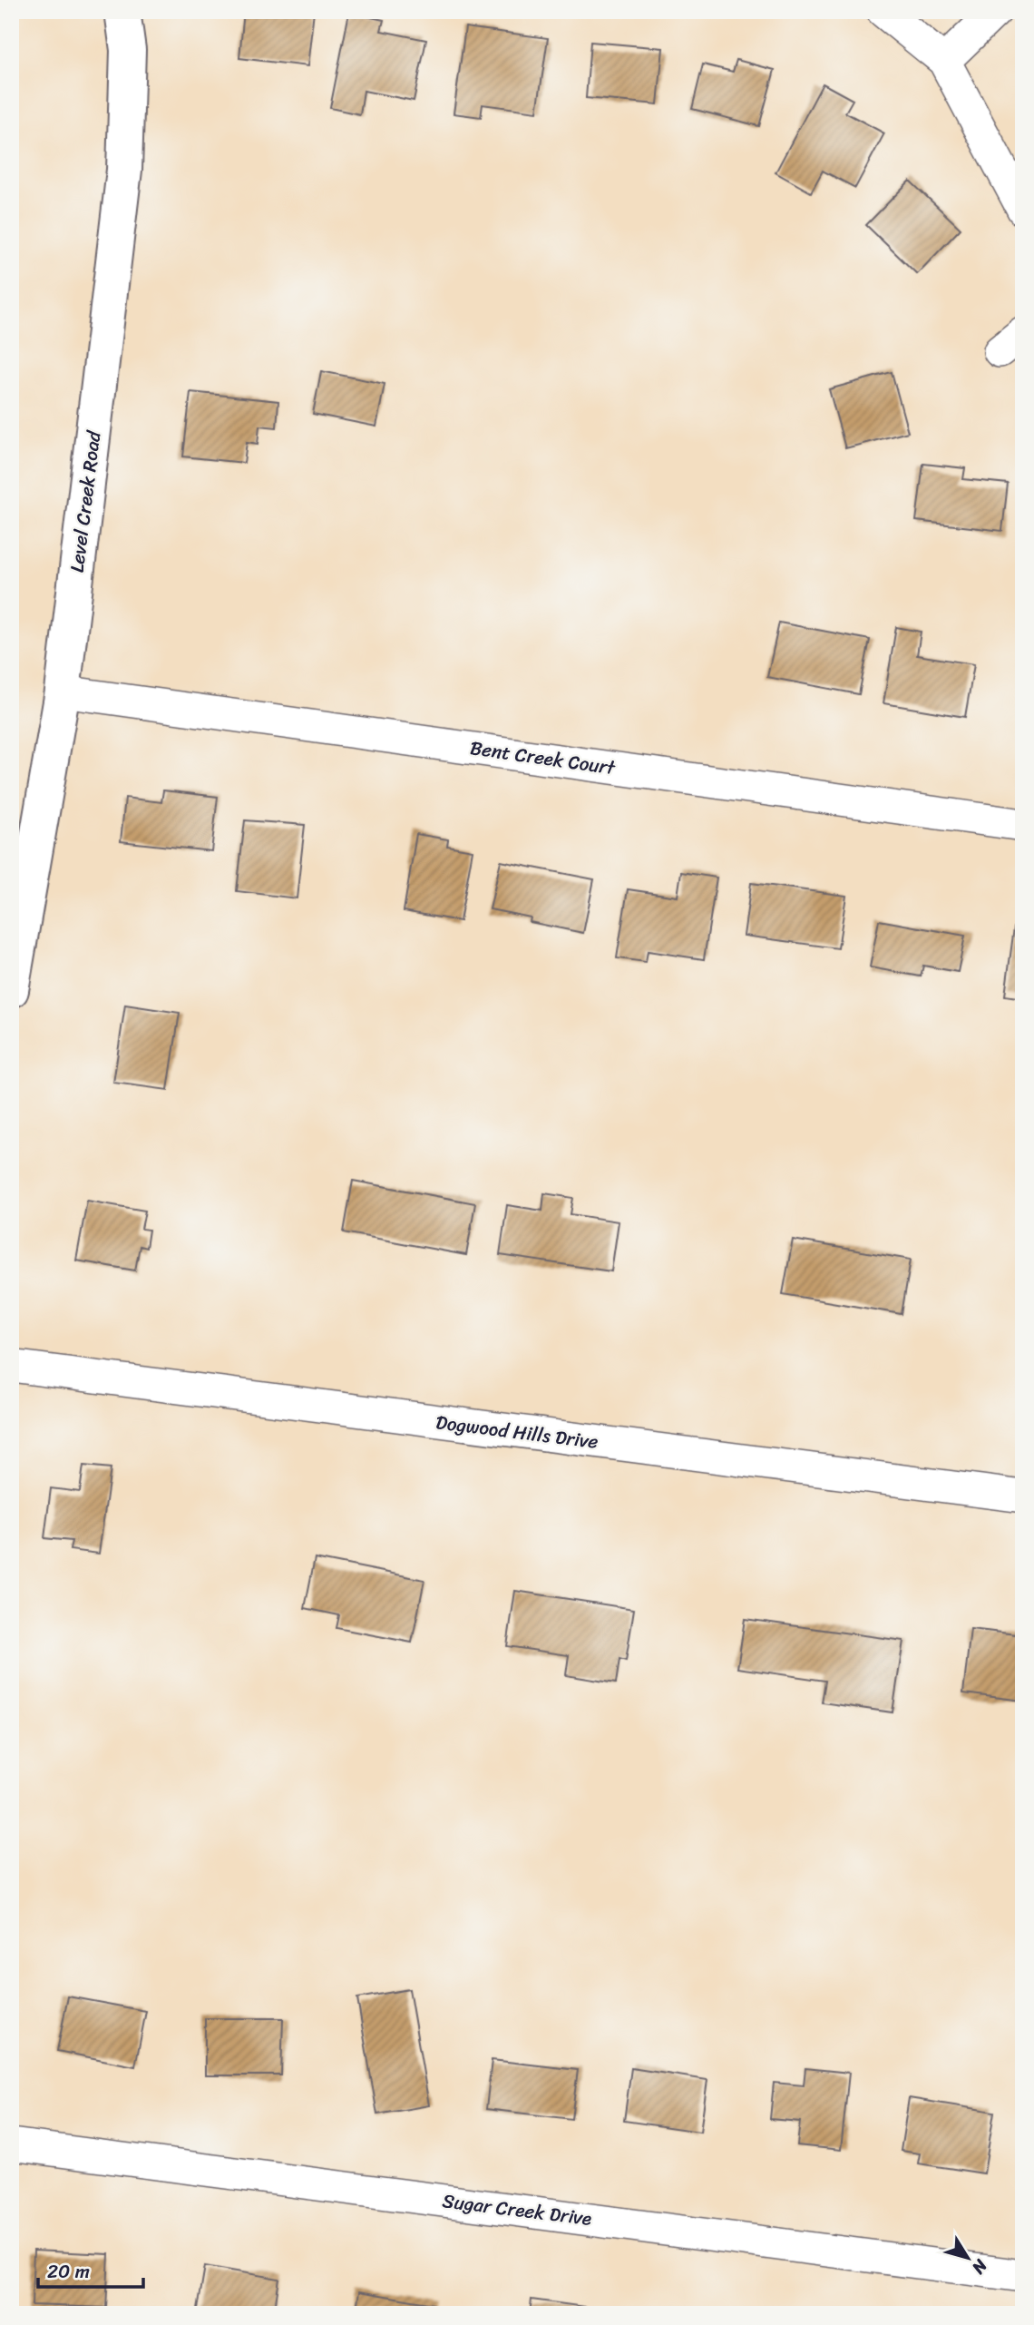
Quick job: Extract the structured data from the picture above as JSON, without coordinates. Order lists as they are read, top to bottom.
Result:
{
  "streets": {
    "street": [
      "Level Creek Road",
      "Bent Creek Court",
      "Dogwood Hills Drive",
      "Sugar Creek Drive"
    ]
  },
  "crossings": [
    ["Level Creek Road", "Bent Creek Court"]
  ],
  "scale_bar": "20 m",
  "north": "bottom right"
}
